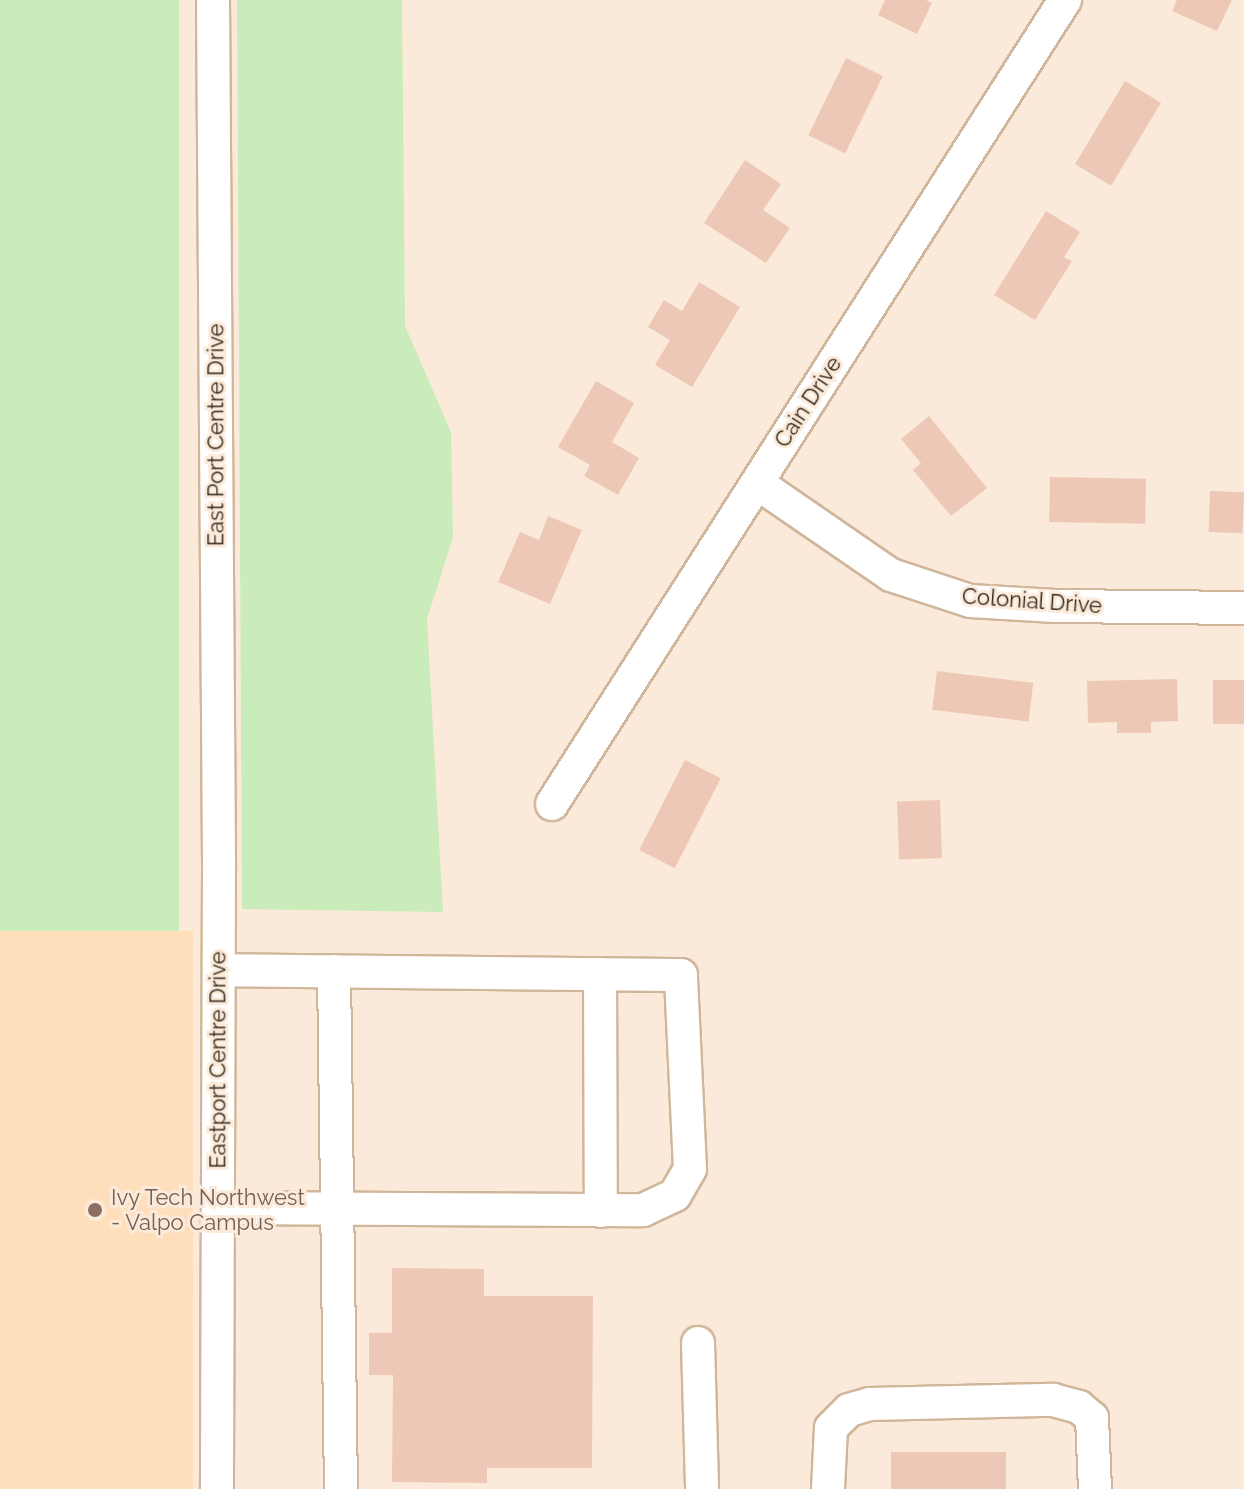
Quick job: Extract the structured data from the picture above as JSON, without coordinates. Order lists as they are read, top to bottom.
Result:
{
  "streets": {
    "street": [
      "Cain Drive",
      "East Port Centre Drive",
      "Colonial Drive",
      "Eastport Centre Drive"
    ]
  },
  "crossings": [
    ["Cain Drive", "Colonial Drive"],
    ["East Port Centre Drive", "Eastport Centre Drive"]
  ],
  "places": ["Ivy Tech Northwest - Valpo Campus"]
}
